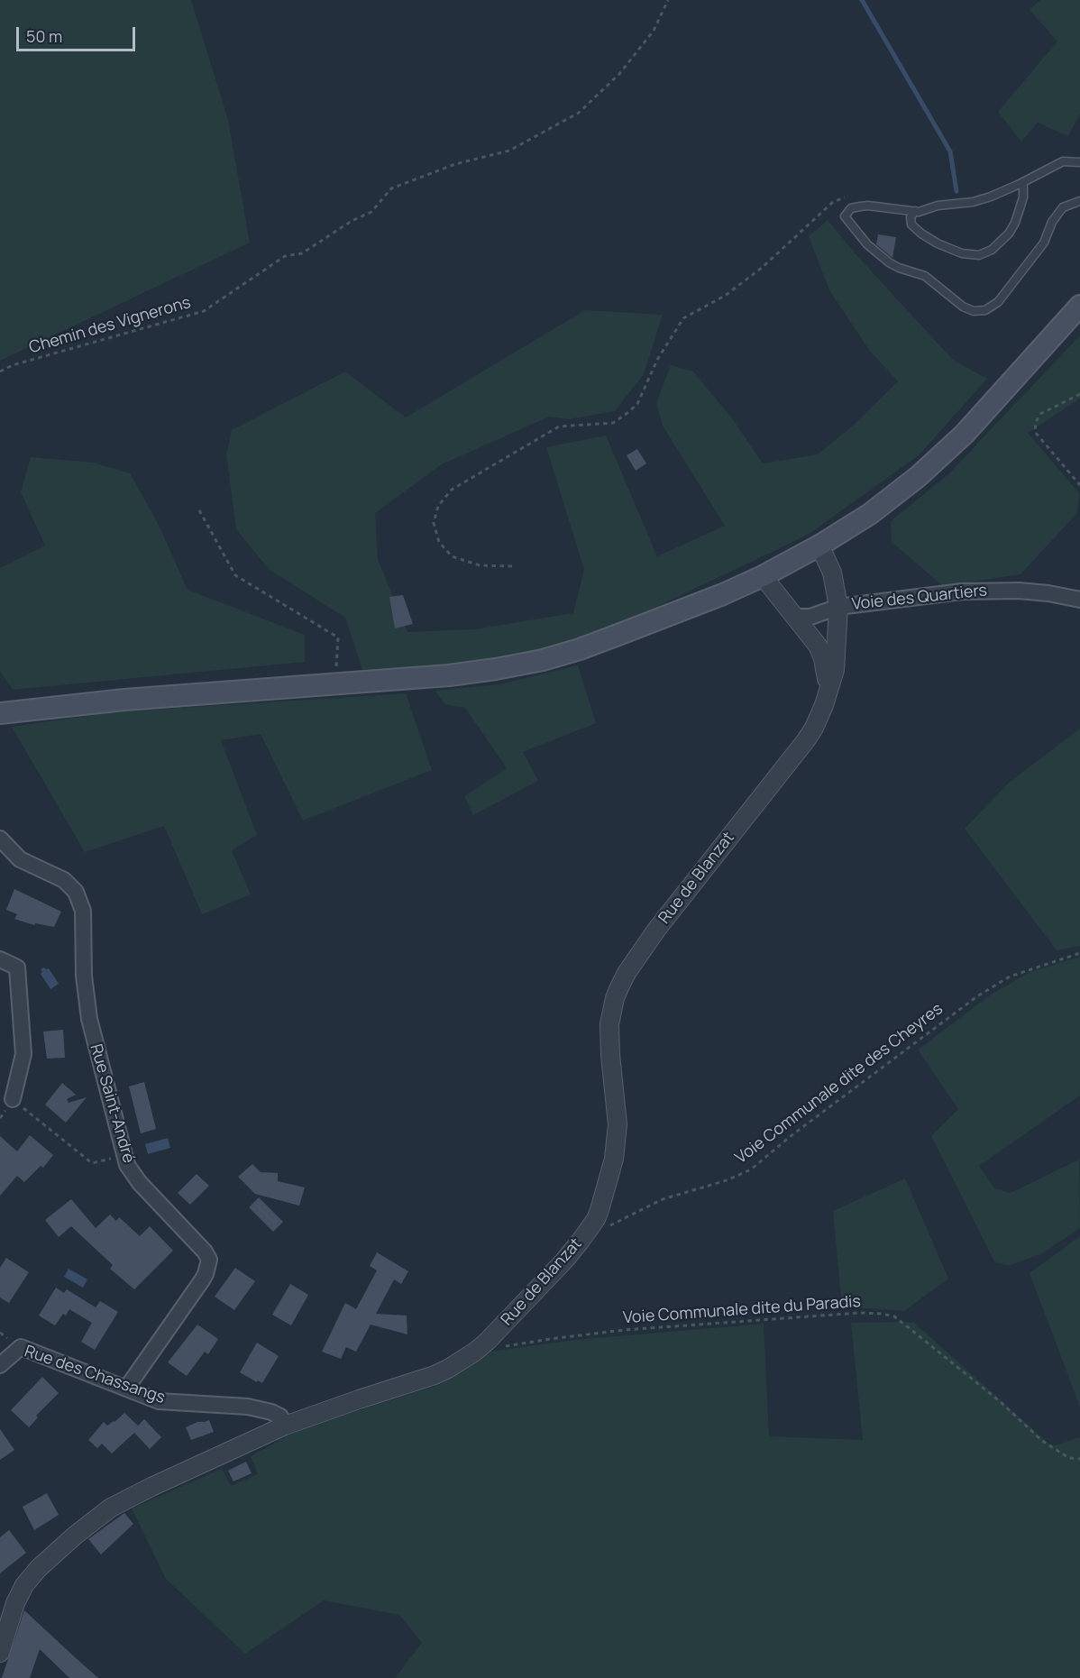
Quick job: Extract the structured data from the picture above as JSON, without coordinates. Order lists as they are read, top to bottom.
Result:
{
  "streets": {
    "street": [
      "Voie des Quartiers",
      "Rue de Blanzat",
      "Rue Saint-André",
      "Rue des Chassangs"
    ],
    "path": ["Chemin des Vignerons", "Voie Communale dite des Cheyres", "Voie Communale dite du Paradis"]
  },
  "crossings": [
    ["Voie des Quartiers", "Rue de Blanzat"],
    ["Rue de Blanzat", "Voie Communale dite du Paradis"],
    ["Rue de Blanzat", "Rue des Chassangs"],
    ["Rue Saint-André", "Rue des Chassangs"]
  ],
  "scale_bar": "50 m"
}
